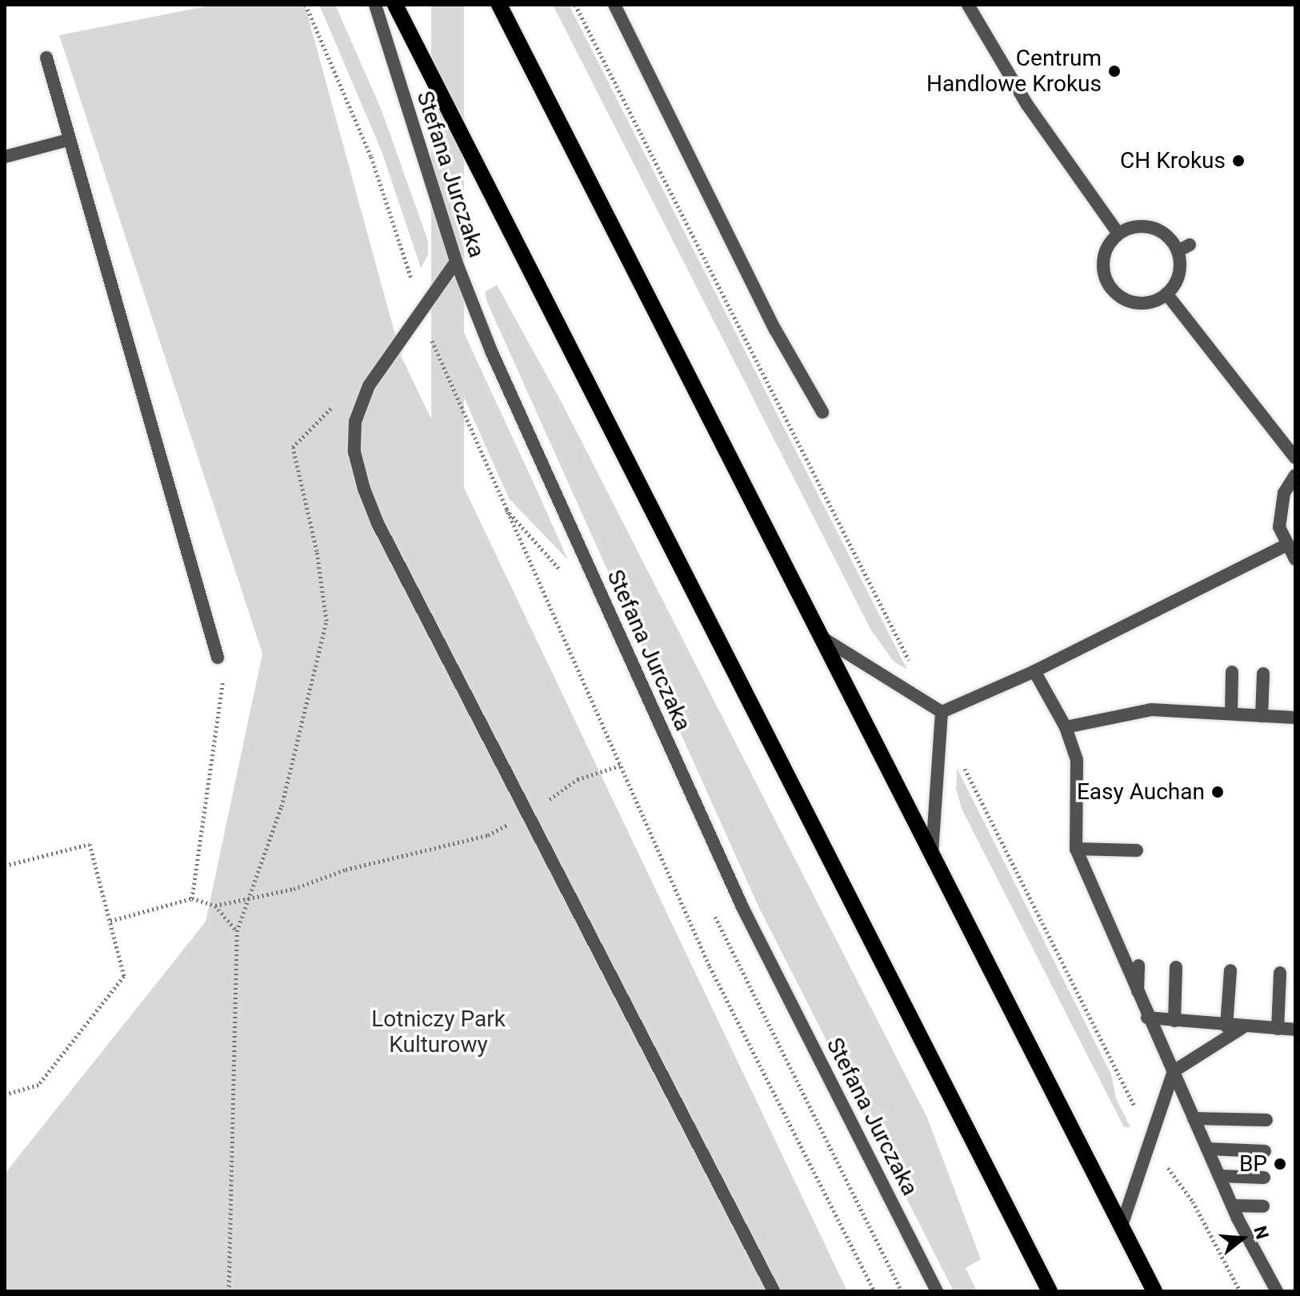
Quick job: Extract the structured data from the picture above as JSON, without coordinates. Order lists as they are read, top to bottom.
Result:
{
  "streets": {
    "street": ["Stefana Jurczaka"]
  },
  "parks": ["Lotniczy Park Kulturowy"],
  "places": [
    "Centrum Handlowe Krokus",
    "CH Krokus",
    "Easy Auchan",
    "BP"
  ],
  "north": "right"
}
